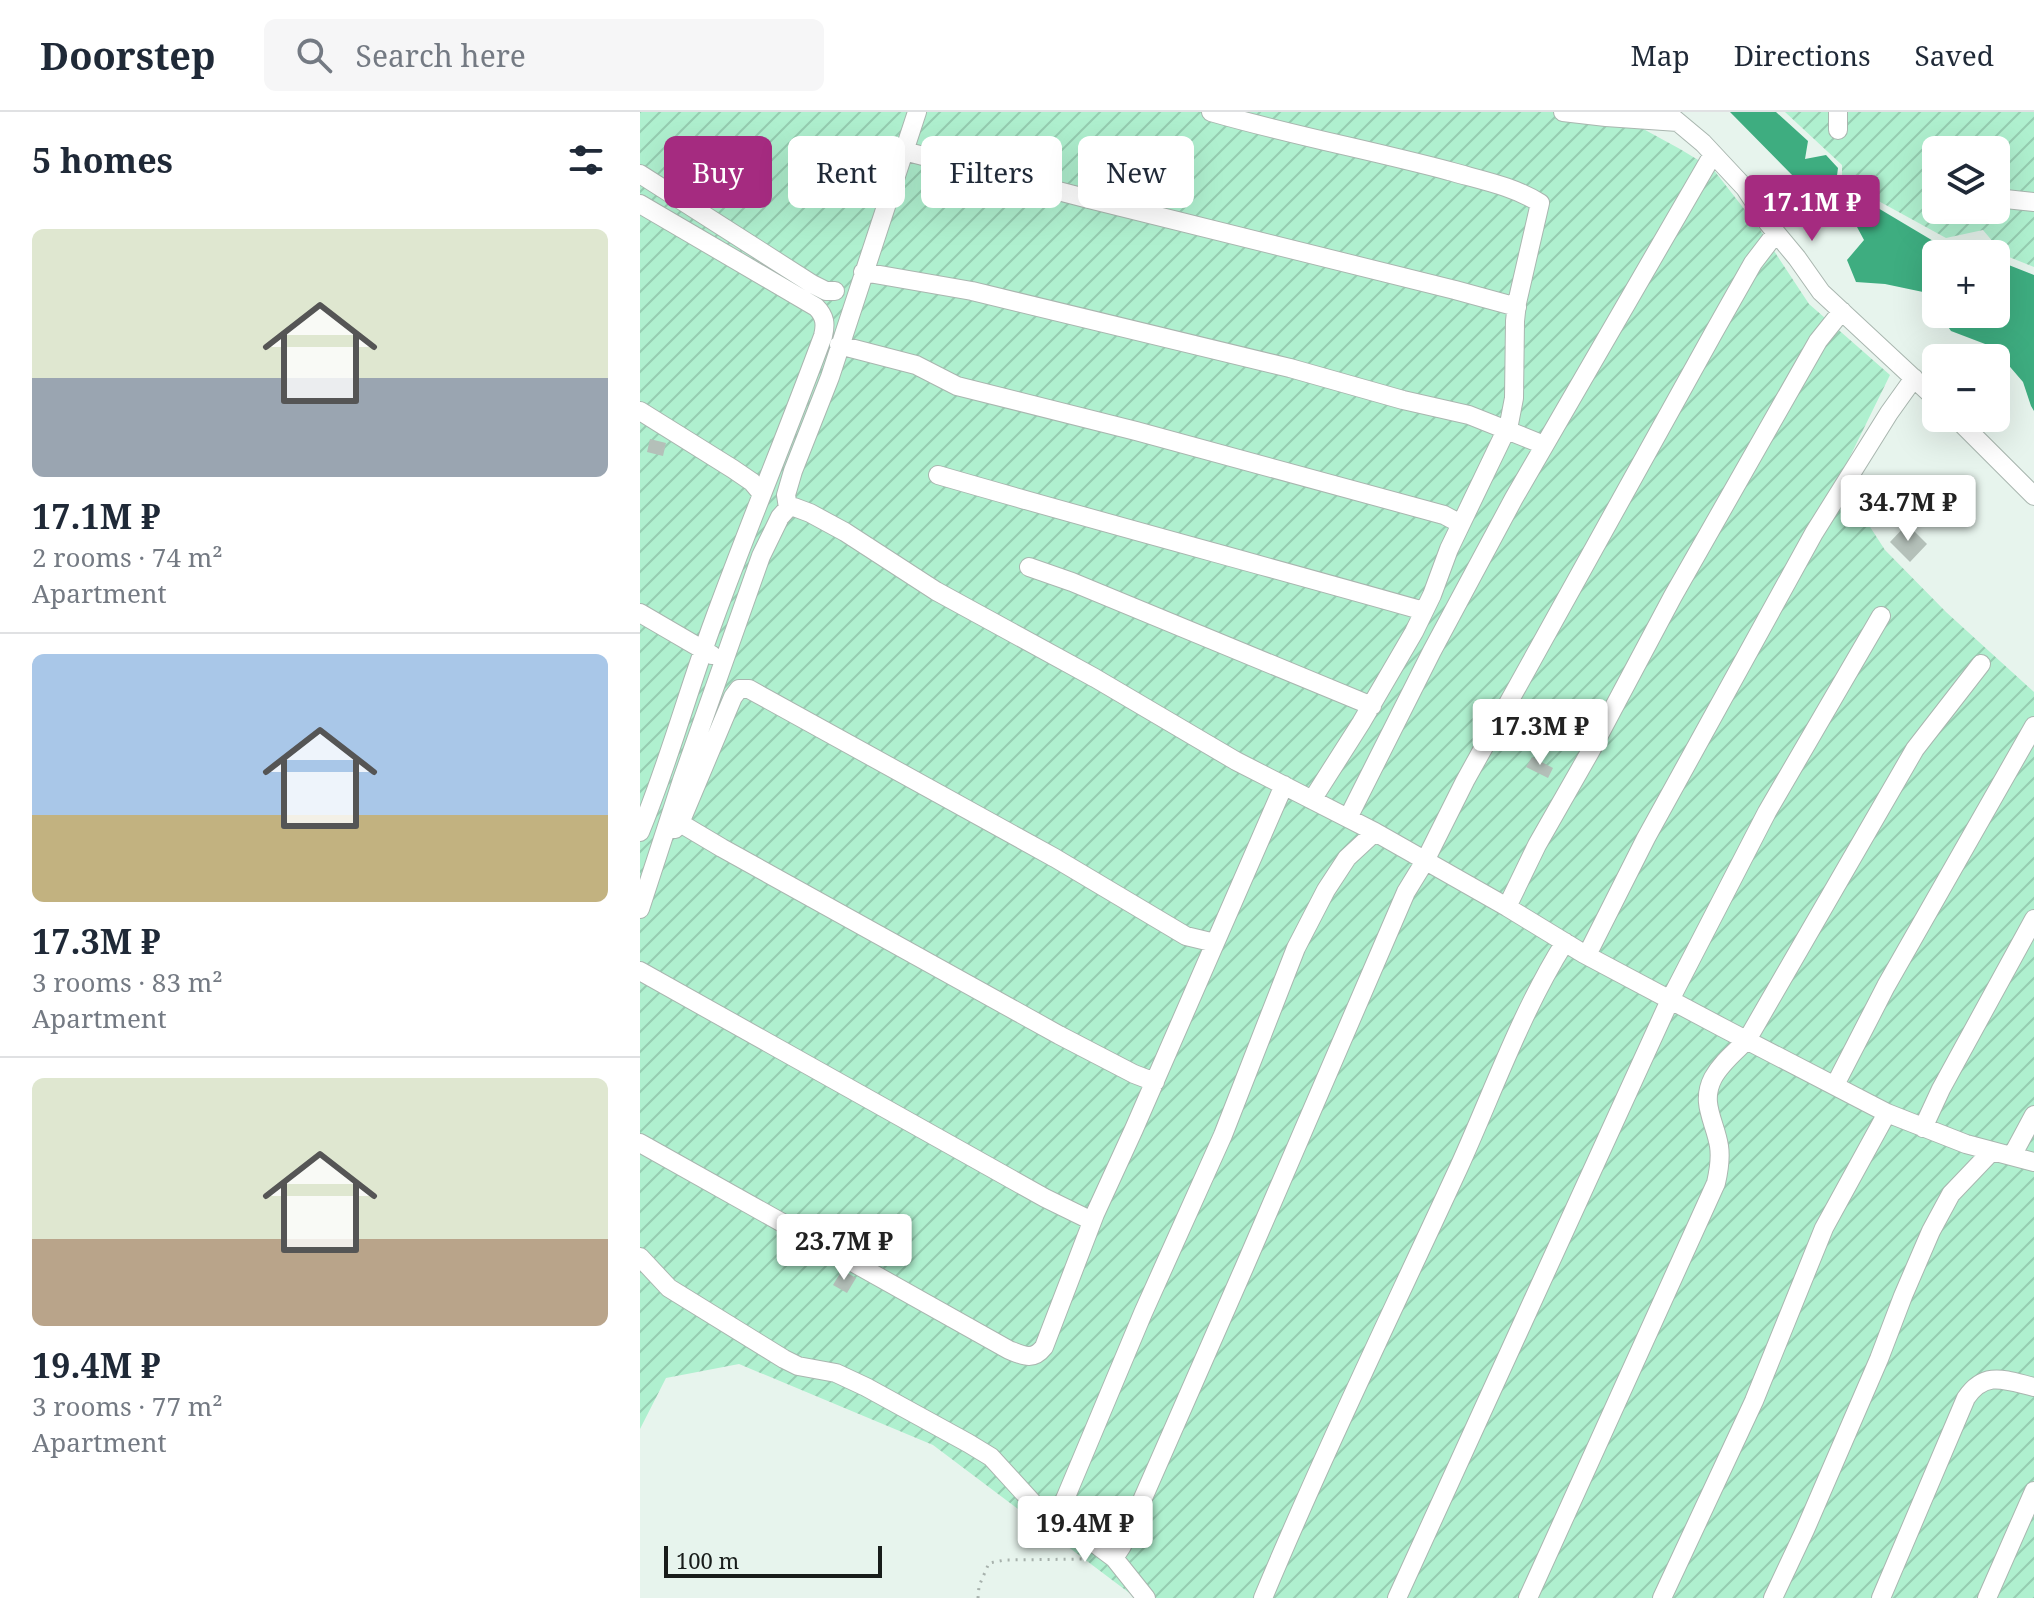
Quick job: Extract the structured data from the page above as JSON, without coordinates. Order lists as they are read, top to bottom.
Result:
{
  "scale_bar": "100 m",
  "page": {
    "header": "Doorstep",
    "search": "Search here",
    "nav": ["Map", "Directions", "Saved"],
    "heading": "5 homes",
    "map_buttons": ["+", "−"],
    "chip": [
      "Buy",
      "Rent",
      "Filters",
      "New"
    ],
    "price": [
      "17.1M ₽",
      "34.7M ₽",
      "17.3M ₽",
      "23.7M ₽",
      "19.4M ₽"
    ],
    "list": [
      {
        "name": "17.1M ₽",
        "note": "2 rooms · 74 m² · Apartment"
      },
      {
        "name": "17.3M ₽",
        "note": "3 rooms · 83 m² · Apartment"
      },
      {
        "name": "19.4M ₽",
        "note": "3 rooms · 77 m² · Apartment"
      }
    ],
    "scale": "100 m"
  }
}
